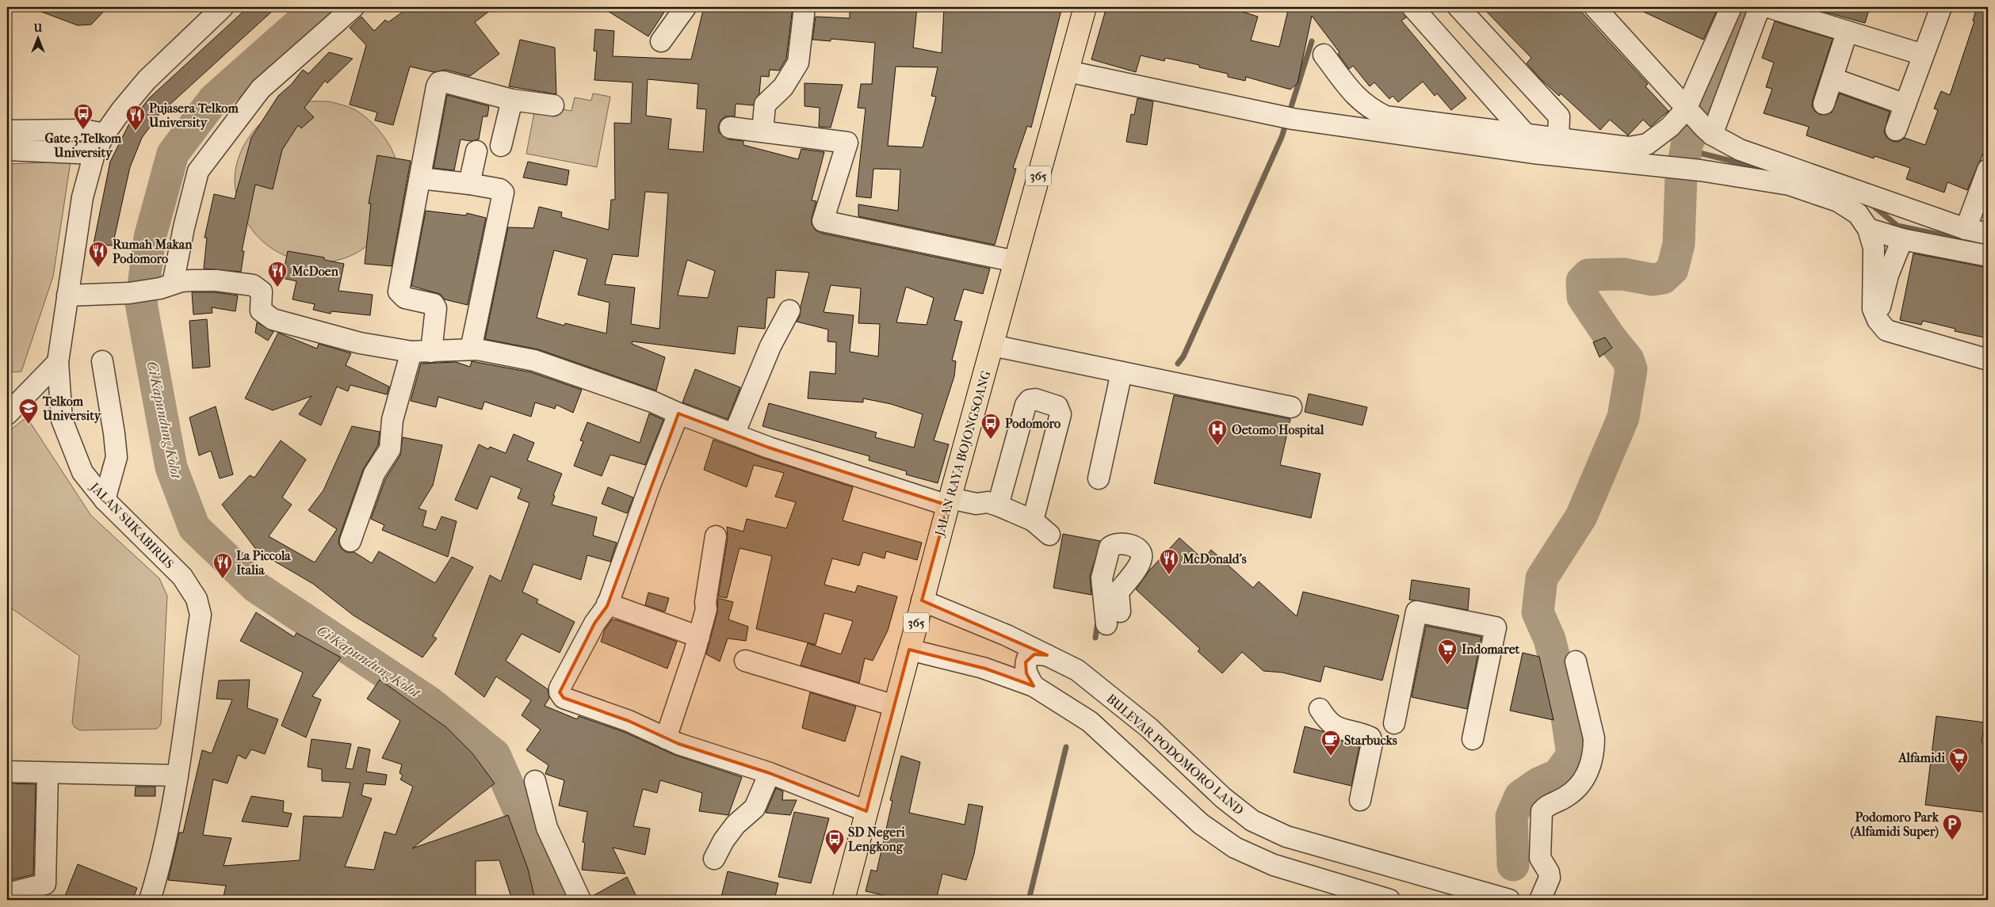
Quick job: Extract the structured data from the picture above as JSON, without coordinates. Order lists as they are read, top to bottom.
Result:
{
  "streets": {
    "main road": ["365", "JALAN RAYA BOJONGSOANG"],
    "street": ["JALAN SUKABIRUS", "BULEVAR PODOMORO LAND"]
  },
  "crossings": [
    ["JALAN RAYA BOJONGSOANG", "BULEVAR PODOMORO LAND"]
  ],
  "water": ["Ci Kapundung Kolot"],
  "places": {
    "bus stop": ["Gate 3 Telkom University", "Podomoro", "SD Negeri Lengkong"],
    "restaurant": [
      "Pujasera Telkom University",
      "Rumah Makan Podomoro",
      "McDoen",
      "McDonald's",
      "La Piccola Italia"
    ],
    "school or university": ["Telkom University"],
    "hospital": ["Oetomo Hospital"],
    "supermarket": ["Indomaret", "Alfamidi"],
    "cafe": ["Starbucks"],
    "parking": ["Podomoro Park (Alfamidi Super)"]
  },
  "north": "top"
}
